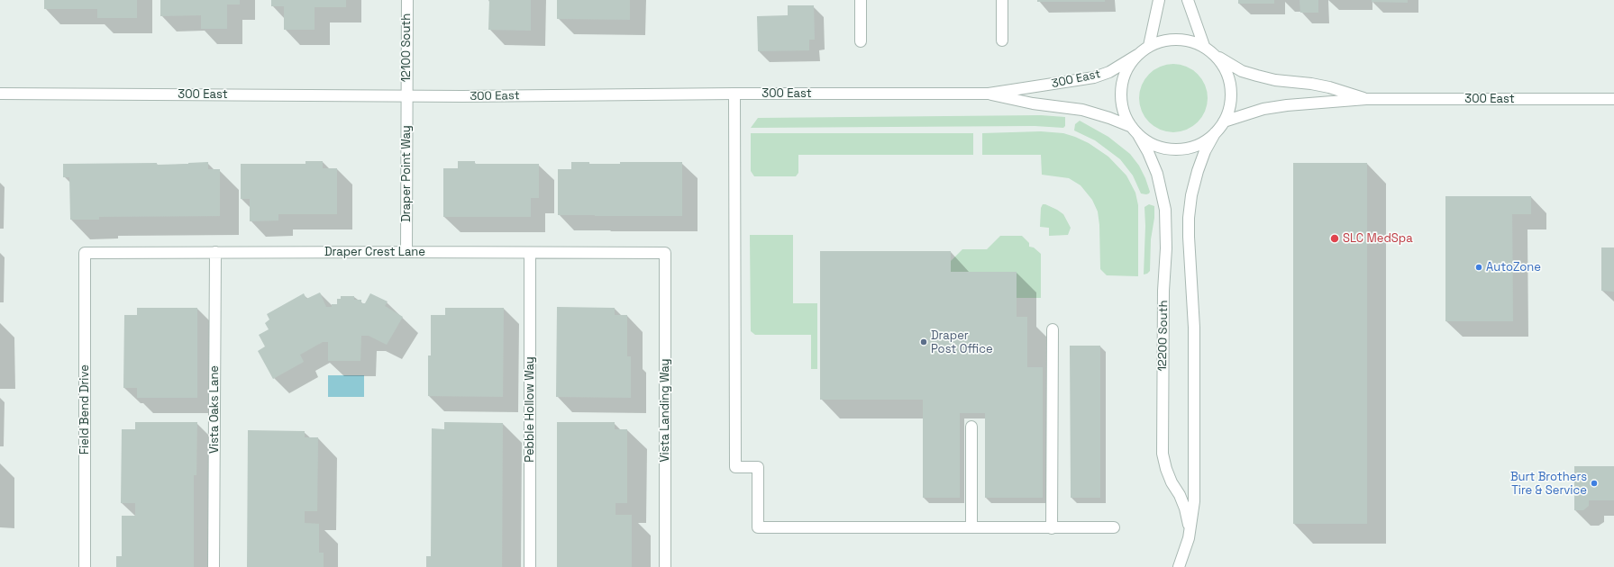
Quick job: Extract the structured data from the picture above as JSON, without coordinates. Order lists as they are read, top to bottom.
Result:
{
  "streets": {
    "street": [
      "12100 South",
      "300 East",
      "Draper Point Way",
      "Draper Crest Lane",
      "12200 South",
      "Field Bend Drive",
      "Vista Oaks Lane",
      "Pebble Hollow Way",
      "Vista Landing Way"
    ]
  },
  "crossings": [
    ["12100 South", "300 East"],
    ["12100 South", "Draper Point Way"],
    ["300 East", "Draper Point Way"],
    ["300 East", "12200 South"],
    ["Draper Point Way", "Draper Crest Lane"],
    ["Draper Crest Lane", "Field Bend Drive"],
    ["Draper Crest Lane", "Vista Oaks Lane"],
    ["Draper Crest Lane", "Pebble Hollow Way"],
    ["Draper Crest Lane", "Vista Landing Way"]
  ],
  "places": [
    "SLC MedSpa",
    "AutoZone",
    "Draper Post Office",
    "Burt Brothers Tire & Service"
  ]
}
